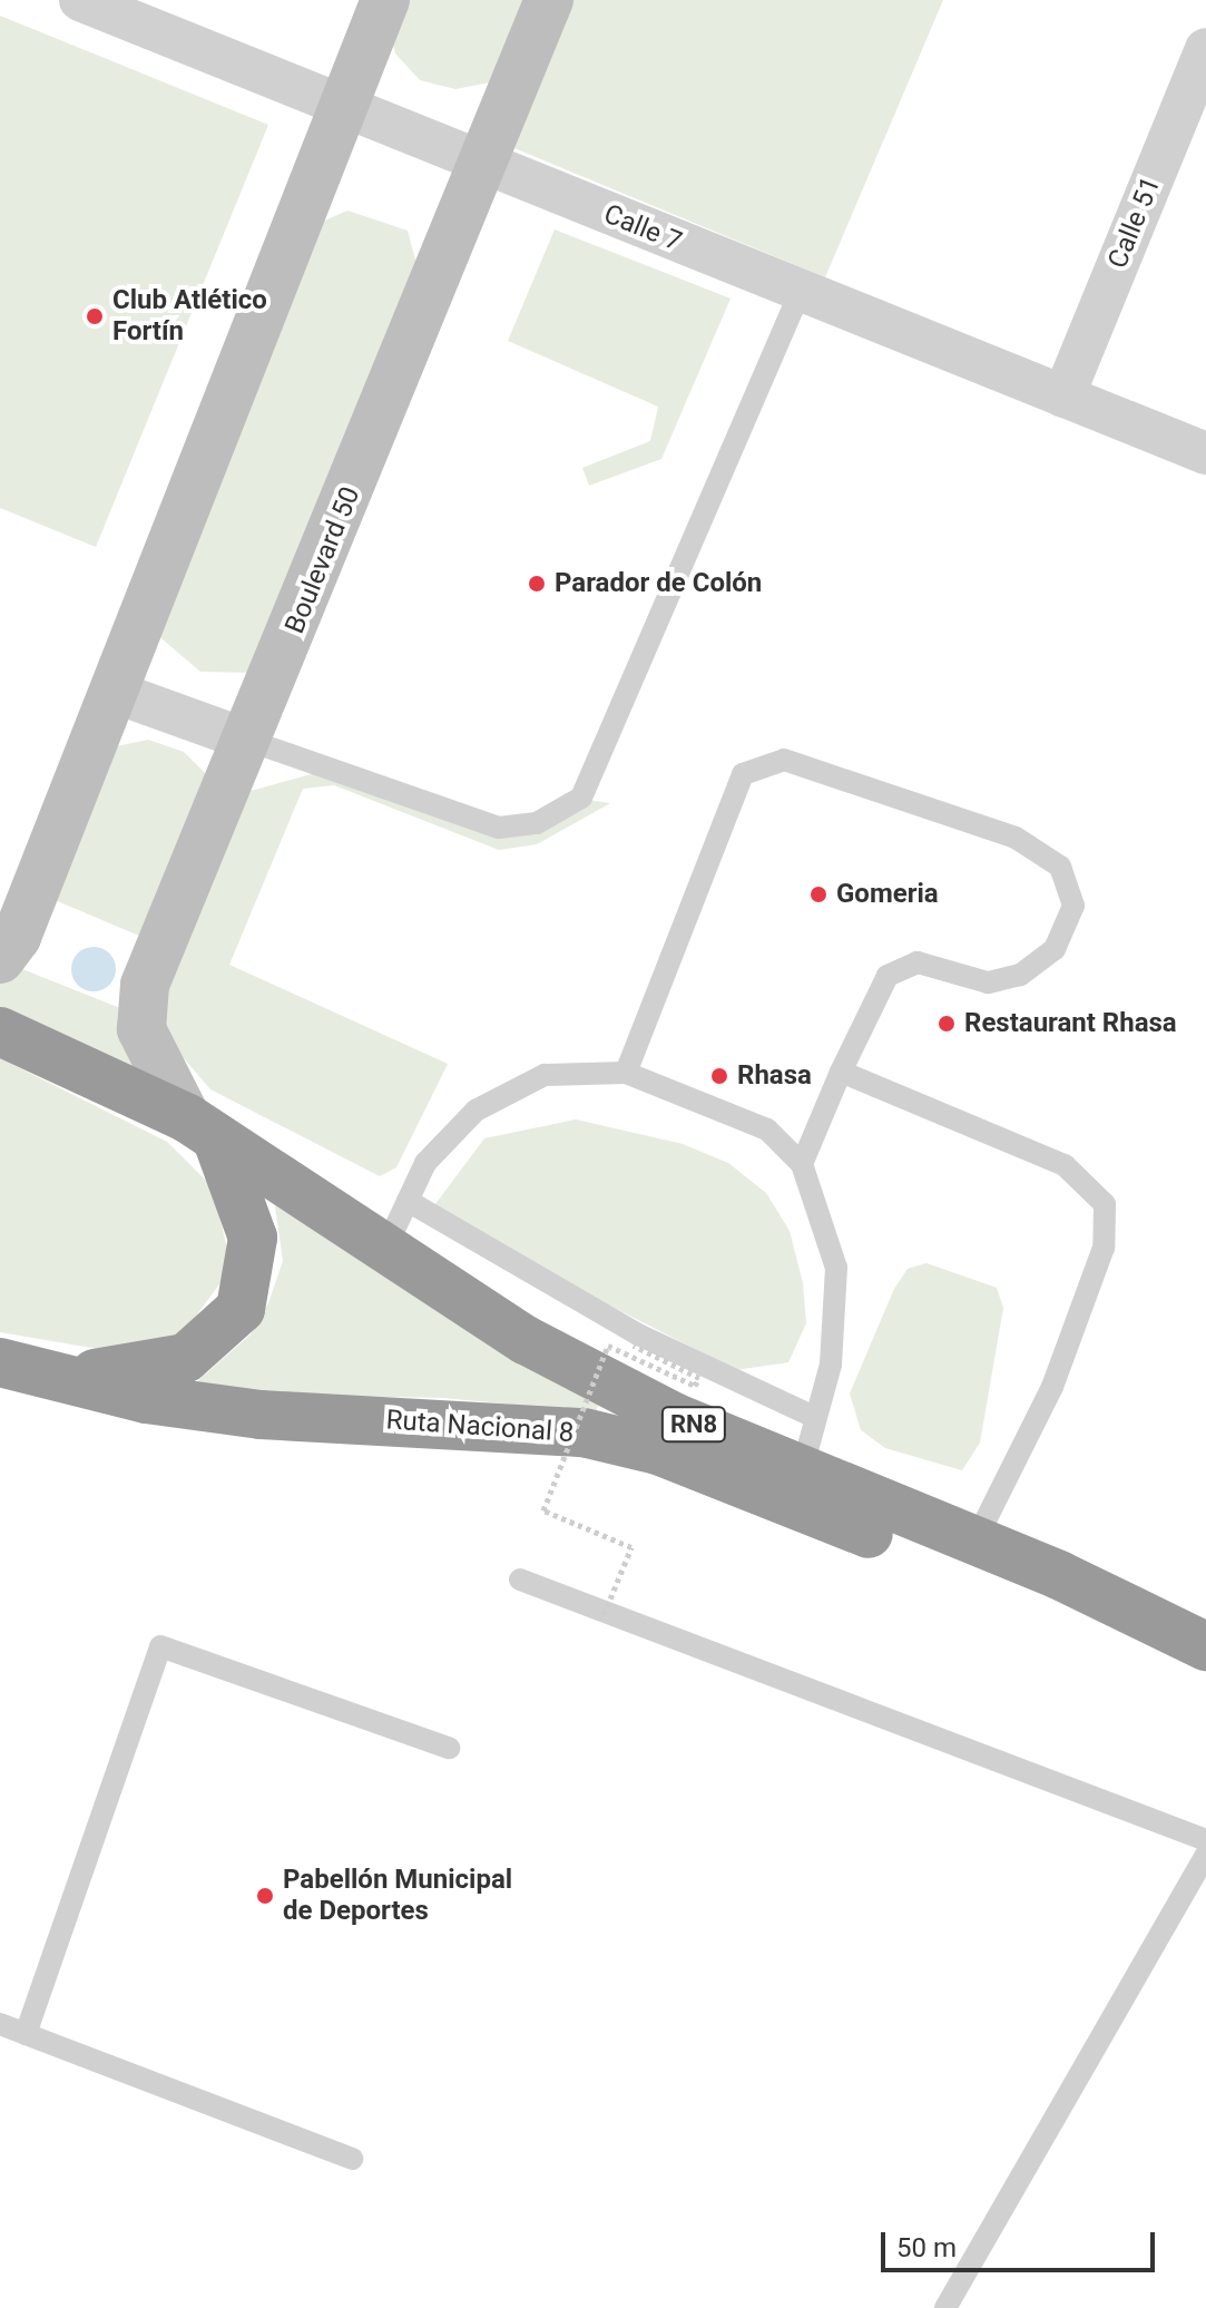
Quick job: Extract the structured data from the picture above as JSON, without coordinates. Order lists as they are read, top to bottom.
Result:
{
  "streets": {
    "highway": ["RN8", "Ruta Nacional 8"],
    "main road": ["Boulevard 50"],
    "street": ["Calle 51", "Calle 7"]
  },
  "crossings": [
    ["Calle 51", "Calle 7"],
    ["Calle 7", "Boulevard 50"],
    ["Boulevard 50", "Ruta Nacional 8"]
  ],
  "places": [
    "Club Atlético Fortín",
    "Parador de Colón",
    "Gomeria",
    "Restaurant Rhasa",
    "Rhasa",
    "Pabellón Municipal de Deportes"
  ],
  "scale_bar": "50 m"
}
